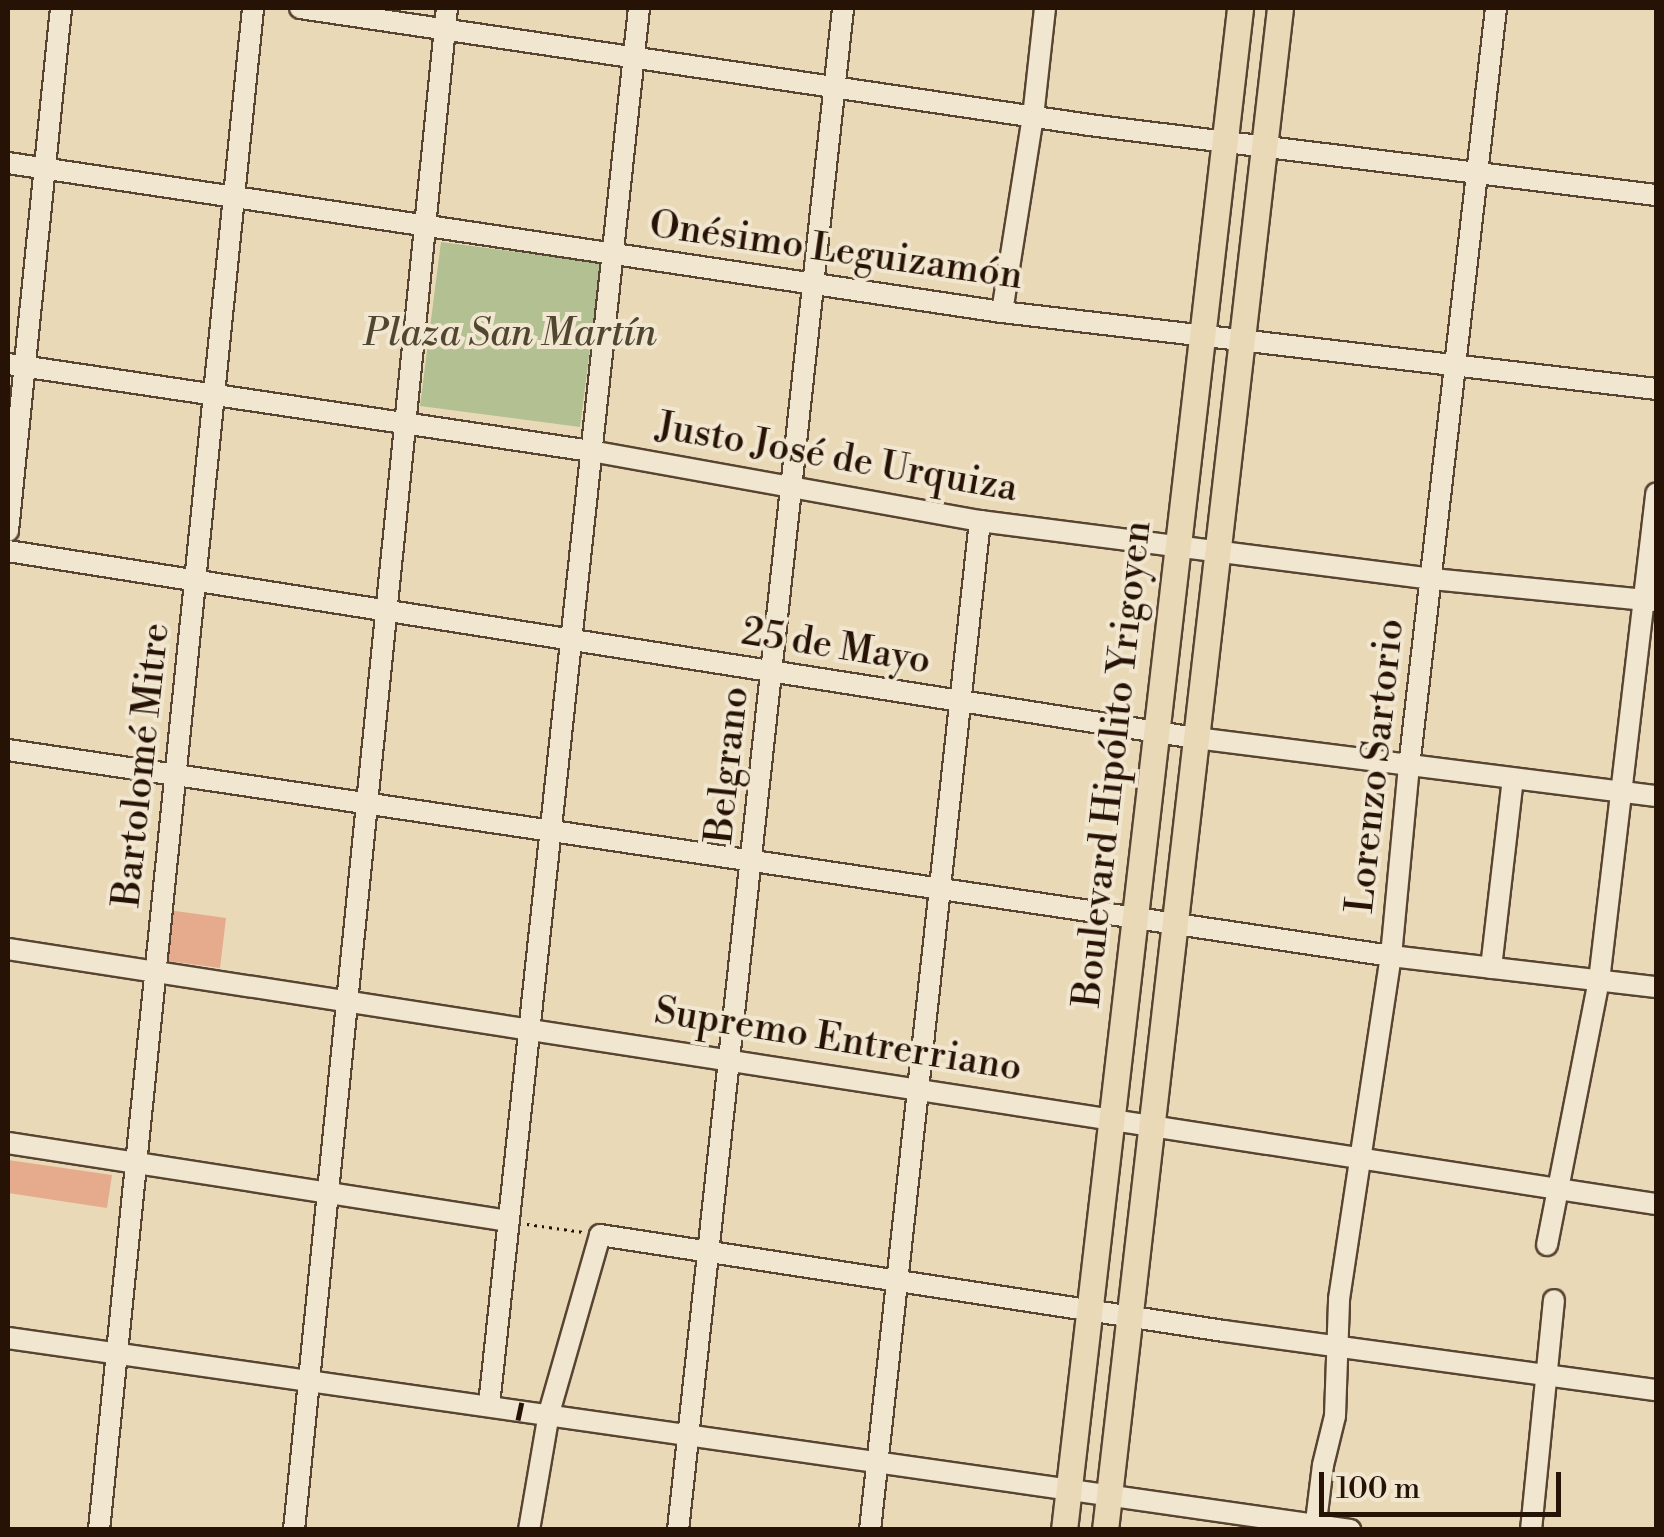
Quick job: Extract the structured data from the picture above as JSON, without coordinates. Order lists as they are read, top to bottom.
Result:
{
  "streets": {
    "main road": ["Boulevard Hipólito Yrigoyen"],
    "street": [
      "Onésimo Leguizamón",
      "Justo José de Urquiza",
      "25 de Mayo",
      "Bartolomé Mitre",
      "Belgrano",
      "Lorenzo Sartorio",
      "Supremo Entrerriano"
    ]
  },
  "crossings": [
    ["Onésimo Leguizamón", "Boulevard Hipólito Yrigoyen"],
    ["Onésimo Leguizamón", "Bartolomé Mitre"],
    ["Onésimo Leguizamón", "Belgrano"],
    ["Onésimo Leguizamón", "Lorenzo Sartorio"],
    ["Justo José de Urquiza", "Boulevard Hipólito Yrigoyen"],
    ["Justo José de Urquiza", "Bartolomé Mitre"],
    ["Justo José de Urquiza", "Belgrano"],
    ["Justo José de Urquiza", "Lorenzo Sartorio"],
    ["25 de Mayo", "Boulevard Hipólito Yrigoyen"],
    ["25 de Mayo", "Bartolomé Mitre"],
    ["25 de Mayo", "Belgrano"],
    ["25 de Mayo", "Lorenzo Sartorio"],
    ["Boulevard Hipólito Yrigoyen", "Supremo Entrerriano"],
    ["Bartolomé Mitre", "Supremo Entrerriano"],
    ["Belgrano", "Supremo Entrerriano"],
    ["Lorenzo Sartorio", "Supremo Entrerriano"]
  ],
  "parks": ["Plaza San Martín"],
  "scale_bar": "100 m"
}
